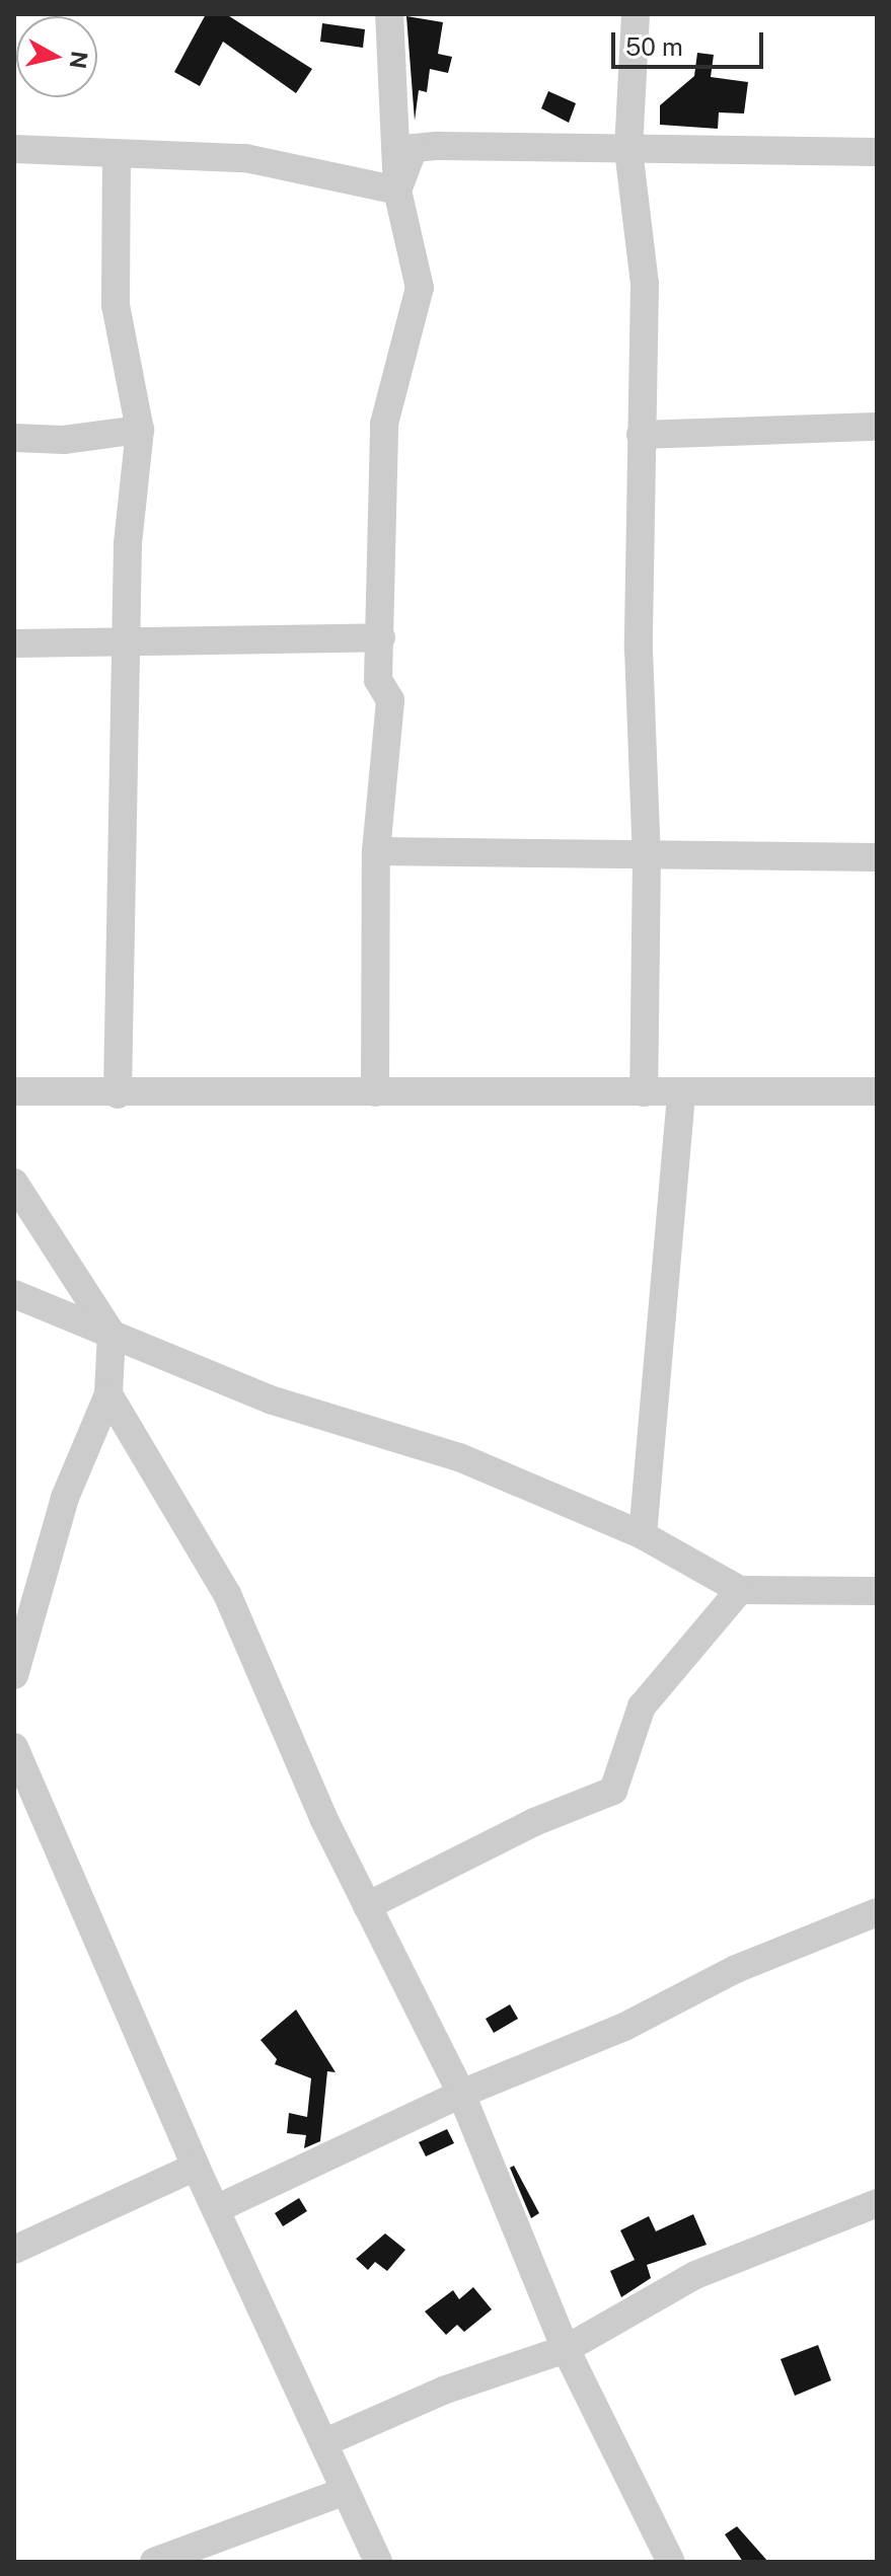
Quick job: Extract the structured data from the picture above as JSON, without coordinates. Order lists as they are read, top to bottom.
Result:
{
  "scale_bar": "50 m",
  "north": "right"
}
